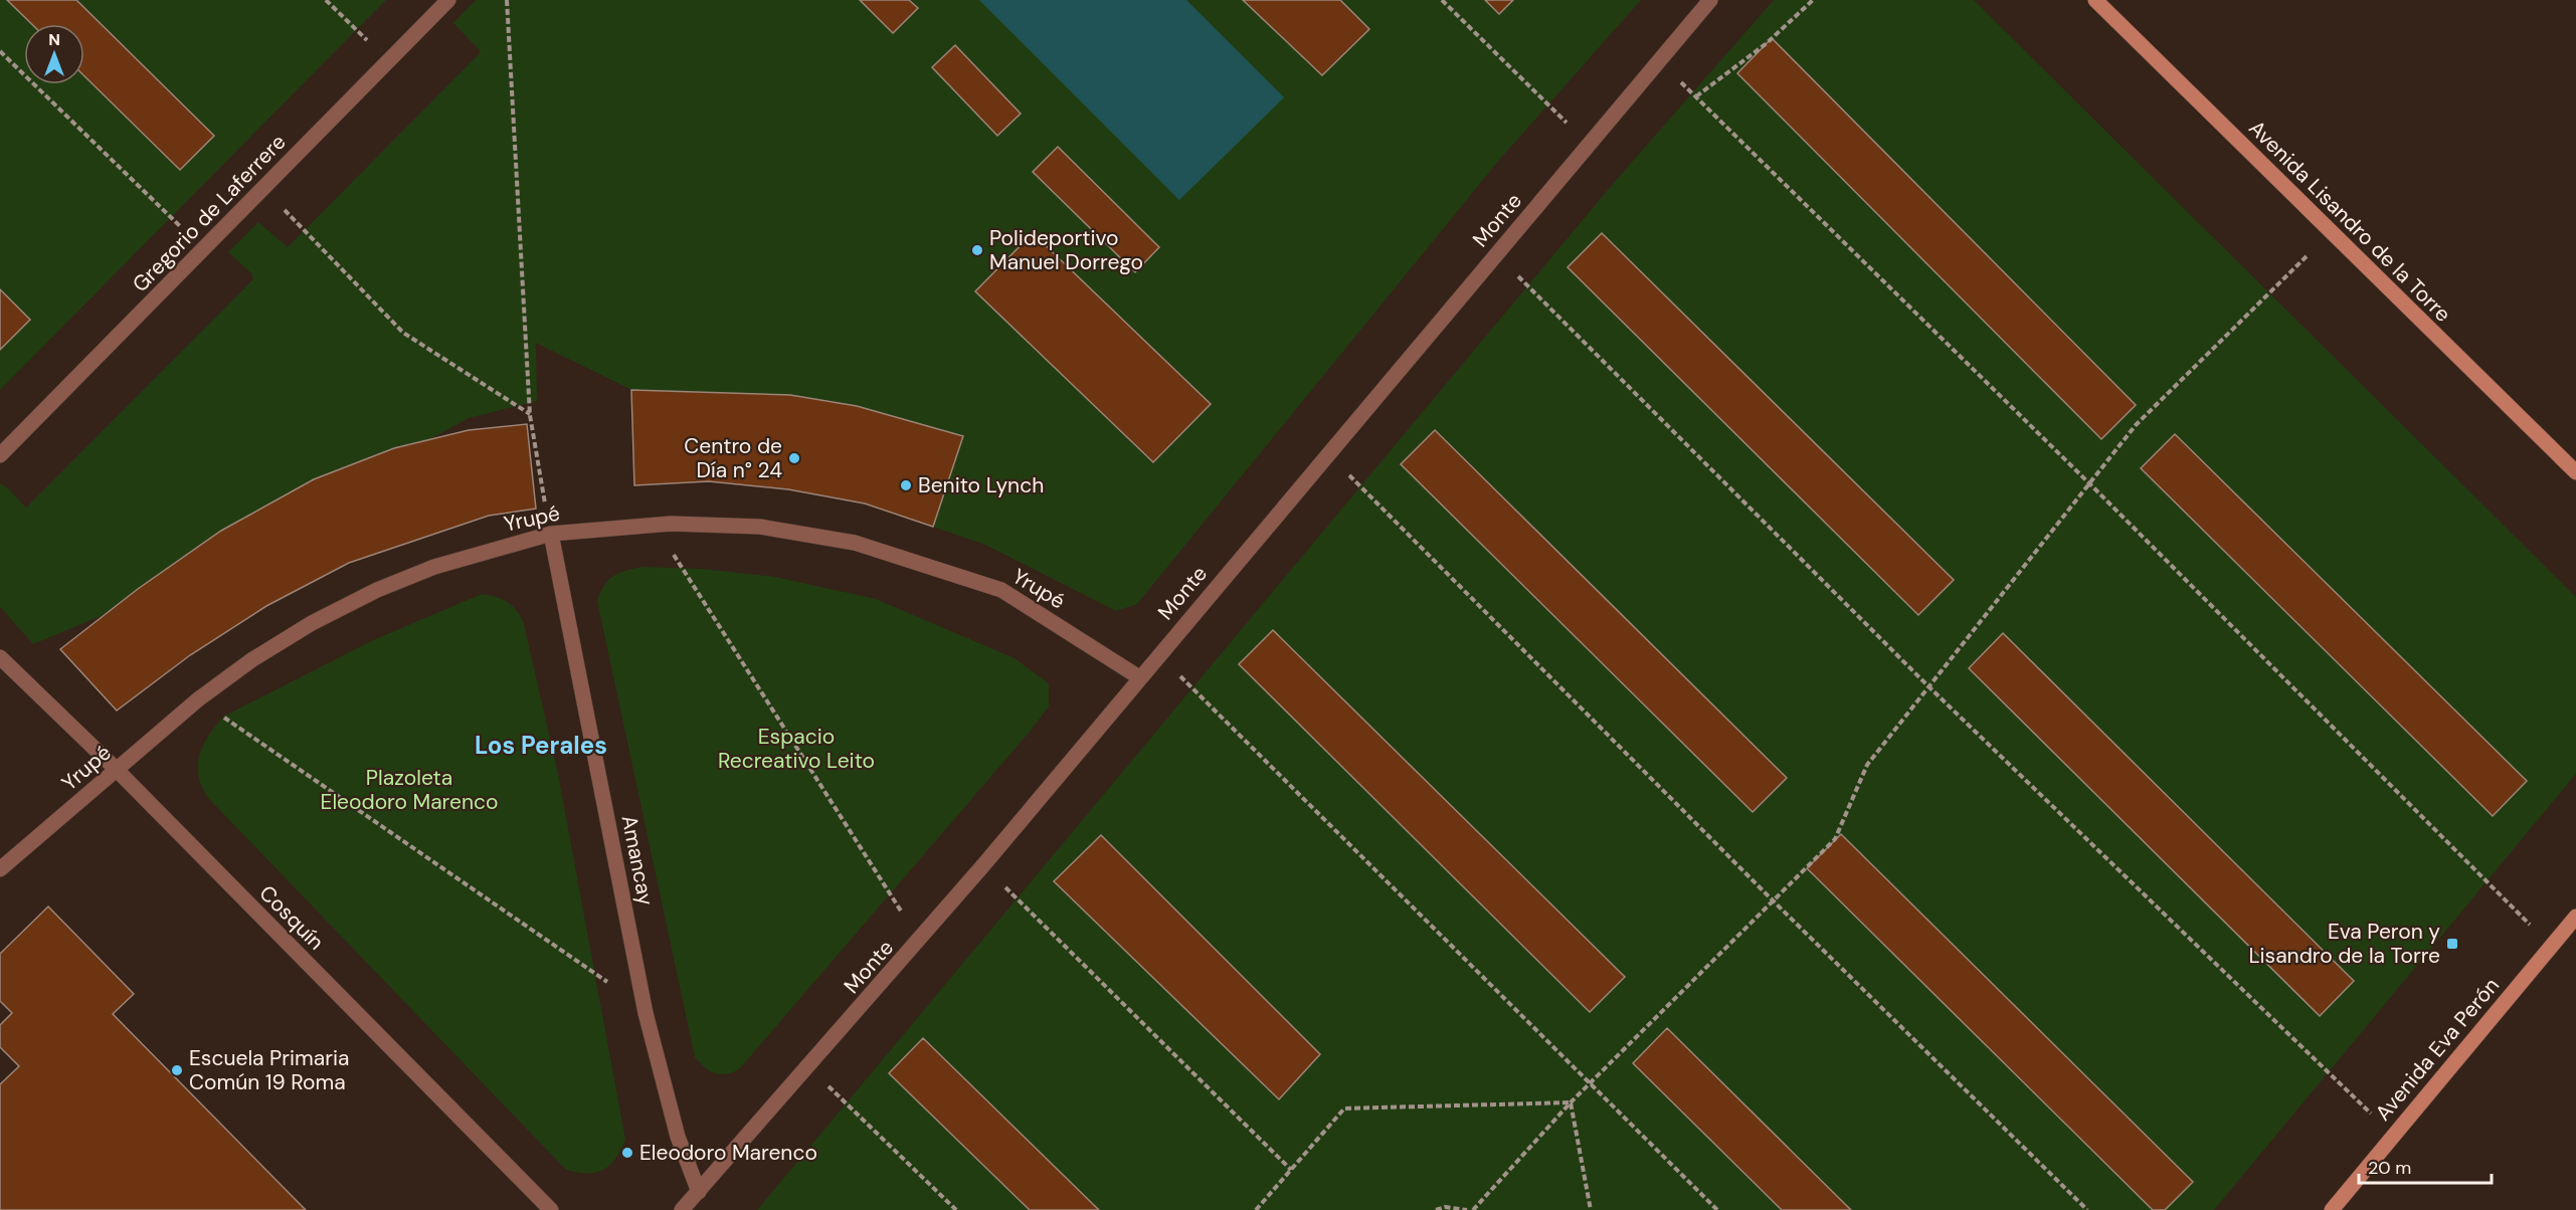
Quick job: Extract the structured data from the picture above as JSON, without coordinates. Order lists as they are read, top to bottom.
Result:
{
  "streets": {
    "main road": ["Avenida Lisandro de la Torre", "Avenida Eva Perón"],
    "street": [
      "Gregorio de Laferrere",
      "Monte",
      "Yrupé",
      "Amancay",
      "Cosquín"
    ]
  },
  "crossings": [
    ["Monte", "Yrupé"],
    ["Monte", "Amancay"],
    ["Yrupé", "Amancay"],
    ["Yrupé", "Cosquín"]
  ],
  "districts": ["Los Perales"],
  "parks": ["Espacio Recreativo Leito", "Plazoleta Eleodoro Marenco"],
  "places": {
    "other": [
      "Polideportivo Manuel Dorrego",
      "Centro de Día n° 24",
      "Benito Lynch",
      "Escuela Primaria Común 19 Roma",
      "Eleodoro Marenco"
    ],
    "transit": ["Eva Peron y Lisandro de la Torre"]
  },
  "scale_bar": "20 m",
  "north": "top"
}
